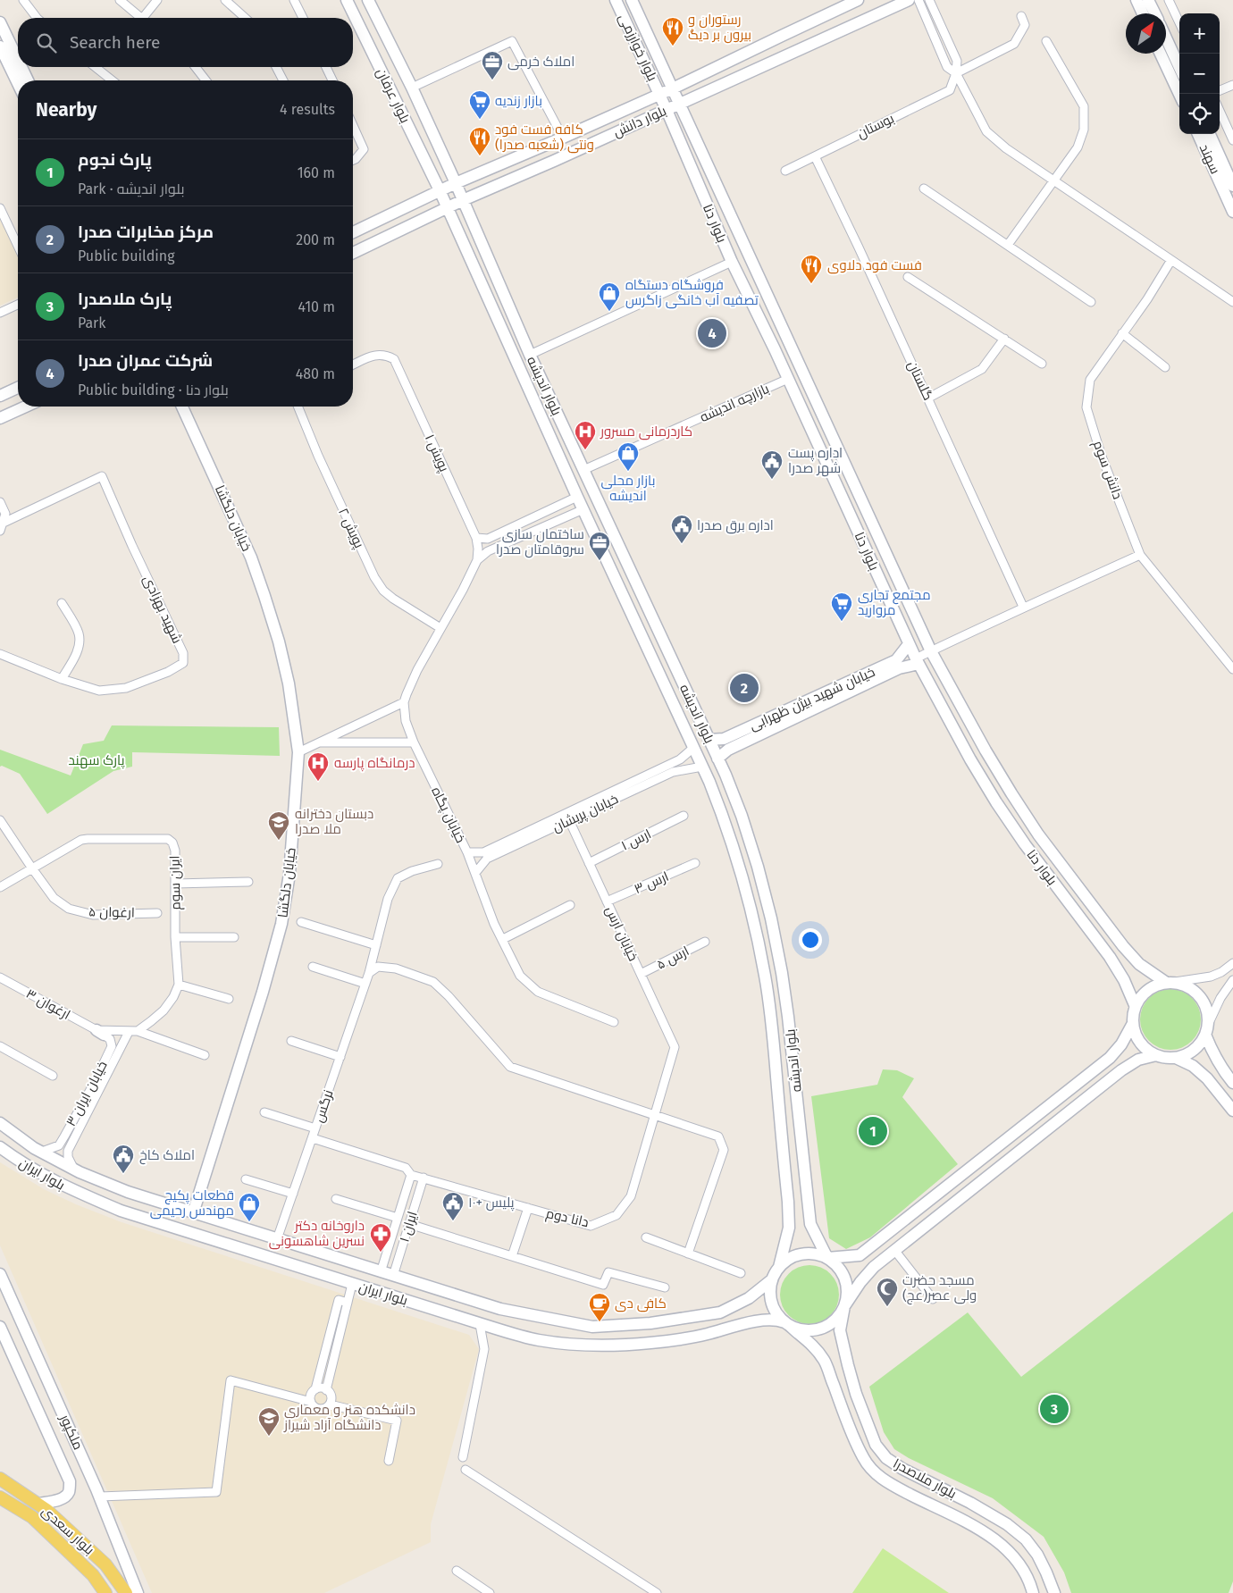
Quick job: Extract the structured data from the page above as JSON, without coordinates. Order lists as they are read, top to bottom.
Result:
{
  "streets": {
    "main road": [
      "بلوار خوارزمی",
      "بلوار عرفان",
      "بلوار دانش",
      "سهند",
      "بلوار دنا",
      "بلوار اندیشه",
      "خیابان دلگشا",
      "خیابان شهید بیژن ظهرابی",
      "بلوار ایران",
      "ملکپور",
      "بلوار ملاصدرا",
      "بلوار سعدی"
    ],
    "street": [
      "بوستان",
      "گلستان",
      "بازارچه اندیشه",
      "پویش ۱",
      "دانش سوم",
      "پویش ۲",
      "شهید بهزادی",
      "خیابان پریشان",
      "خیابان پگاه",
      "ارس ۱",
      "ایران سوم",
      "ارس ۳",
      "ارغوان ۵",
      "خیابان ارس",
      "ارس ۵",
      "ارغوان ۳",
      "خیابان ایران ۳",
      "نرگس",
      "دانا دوم",
      "ایران ۱"
    ]
  },
  "crossings": [
    ["بلوار خوارزمی", "بلوار دانش"],
    ["بلوار خوارزمی", "بلوار دنا"],
    ["بلوار عرفان", "بلوار دانش"],
    ["بلوار عرفان", "بلوار اندیشه"],
    ["بلوار دانش", "بلوار دنا"],
    ["بلوار دانش", "بلوار اندیشه"],
    ["بوستان", "گلستان"],
    ["بلوار دنا", "بازارچه اندیشه"],
    ["بلوار دنا", "خیابان شهید بیژن ظهرابی"],
    ["بلوار اندیشه", "بازارچه اندیشه"],
    ["بلوار اندیشه", "خیابان شهید بیژن ظهرابی"],
    ["بلوار اندیشه", "خیابان پریشان"],
    ["بلوار اندیشه", "بلوار ایران"],
    ["بلوار اندیشه", "بلوار ملاصدرا"],
    ["خیابان دلگشا", "بلوار ایران"],
    ["خیابان پریشان", "خیابان پگاه"],
    ["خیابان پریشان", "خیابان ارس"],
    ["ارس ۱", "خیابان ارس"],
    ["ایران سوم", "ارغوان ۵"],
    ["ارس ۳", "خیابان ارس"],
    ["خیابان ارس", "ارس ۵"],
    ["خیابان ارس", "دانا دوم"],
    ["ارغوان ۳", "خیابان ایران ۳"],
    ["خیابان ایران ۳", "بلوار ایران"],
    ["نرگس", "بلوار ایران"],
    ["نرگس", "دانا دوم"],
    ["بلوار ایران", "ایران ۱"],
    ["بلوار ایران", "بلوار ملاصدرا"],
    ["دانا دوم", "ایران ۱"],
    ["ملکپور", "بلوار سعدی"]
  ],
  "parks": ["پارک سهند"],
  "places": {
    "restaurant": ["رستوران و بیرون بر دیگ", "کافه فست فود ونتی (شعبه صدرا)", "فست فود دلاوی"],
    "office": ["املاک خرمی", "ساختمان سازی سروقامتان صدرا"],
    "supermarket": ["بازار زندیه", "مجتمع تجاری مروارید"],
    "shop": ["فروشگاه دستگاه تصفیه آب خانگی زاگرس", "بازار محلی اندیشه", "قطعات پکیج مهندس رحیمی"],
    "hospital": ["کاردرمانی مسرور", "درمانگاه پارسه"],
    "public building": [
      "اداره پست شهر صدرا",
      "اداره برق صدرا",
      "املاک کاخ",
      "پلیس +۱۰"
    ],
    "school or university": ["دبستان دخترانه ملا صدرا", "دانشکده هنر و معماری دانشگاه آزاد شیراز"],
    "pharmacy": ["داروخانه دکتر نسرین شاهسونی"],
    "mosque": ["مسجد حضرت ولی عصر(عج)"],
    "cafe": ["کافی دی"]
  },
  "north": "top right",
  "page": {
    "map_buttons": ["+", "−"],
    "search": "Search here",
    "heading": ["Nearby", "4 results"],
    "list": [
      {
        "mark": "1",
        "name": "پارک نجوم",
        "note": "Park · بلوار اندیشه",
        "value": "160 m"
      },
      {
        "mark": "2",
        "name": "مرکز مخابرات صدرا",
        "note": "Public building",
        "value": "200 m"
      },
      {
        "mark": "3",
        "name": "پارک ملاصدرا",
        "note": "Park",
        "value": "410 m"
      },
      {
        "mark": "4",
        "name": "شرکت عمران صدرا",
        "note": "Public building · بلوار دنا",
        "value": "480 m"
      }
    ],
    "pins": [
      "4",
      "2",
      "1",
      "3"
    ]
  }
}
